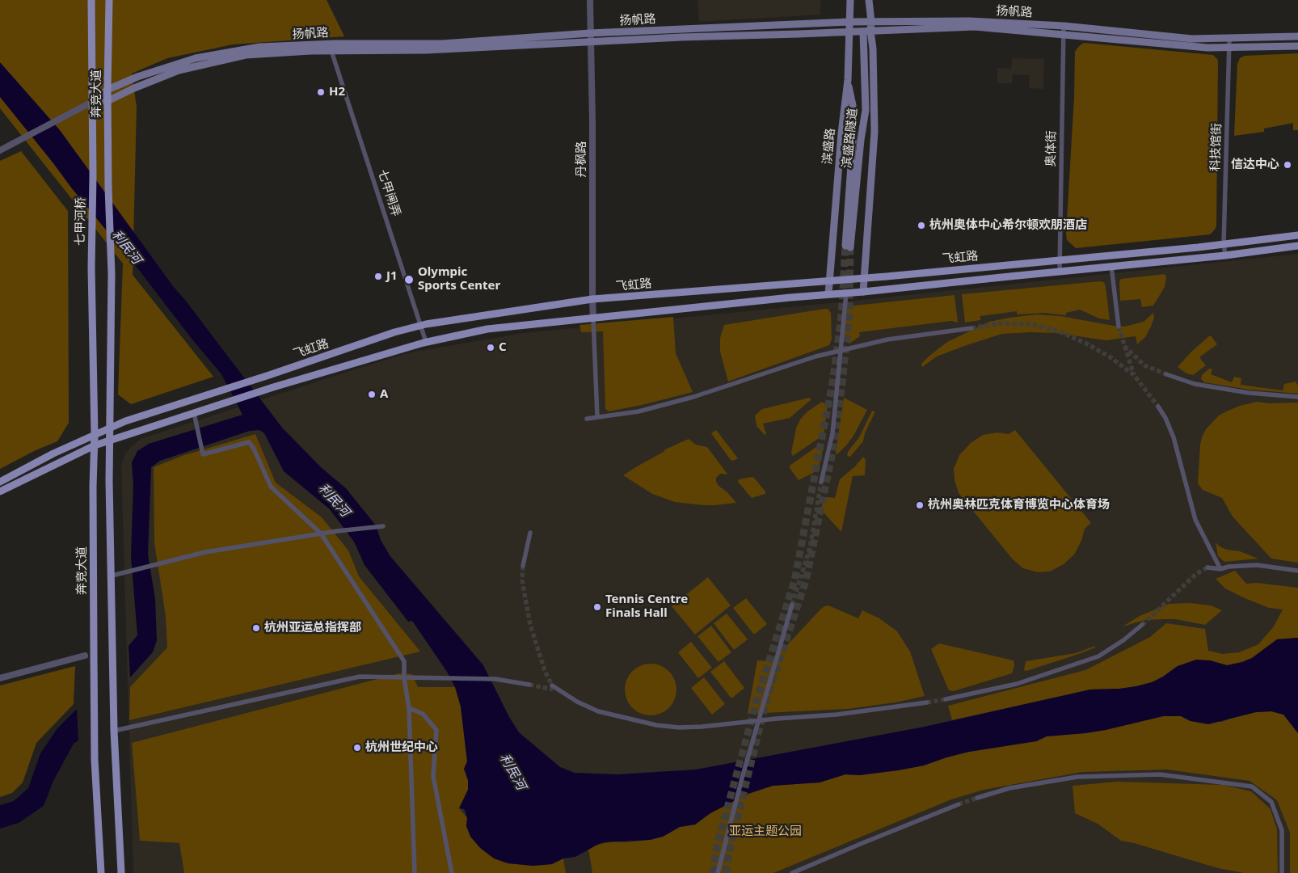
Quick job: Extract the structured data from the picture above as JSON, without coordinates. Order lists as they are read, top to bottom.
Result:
{
  "streets": {
    "main road": [
      "扬帆路",
      "奔竞大道",
      "滨盛路隧道",
      "滨盛路",
      "七甲河桥",
      "飞虹路"
    ],
    "street": [
      "科技馆街",
      "奥体街",
      "丹枫路",
      "七甲闸弄"
    ]
  },
  "crossings": [
    ["扬帆路", "奔竞大道"],
    ["扬帆路", "滨盛路"],
    ["扬帆路", "科技馆街"],
    ["扬帆路", "奥体街"],
    ["扬帆路", "丹枫路"],
    ["奔竞大道", "七甲河桥"],
    ["奔竞大道", "飞虹路"],
    ["滨盛路隧道", "滨盛路"],
    ["滨盛路", "飞虹路"],
    ["科技馆街", "飞虹路"],
    ["奥体街", "飞虹路"],
    ["丹枫路", "飞虹路"],
    ["七甲闸弄", "飞虹路"]
  ],
  "water": ["利民河"],
  "parks": ["亚运主题公园"],
  "places": [
    "H2",
    "信达中心",
    "杭州奥体中心希尔顿欢朋酒店",
    "J1",
    "Olympic Sports Center",
    "C",
    "A",
    "杭州奥林匹克体育博览中心体育场",
    "Tennis Centre Finals Hall",
    "杭州亚运总指挥部",
    "杭州世纪中心"
  ]
}
